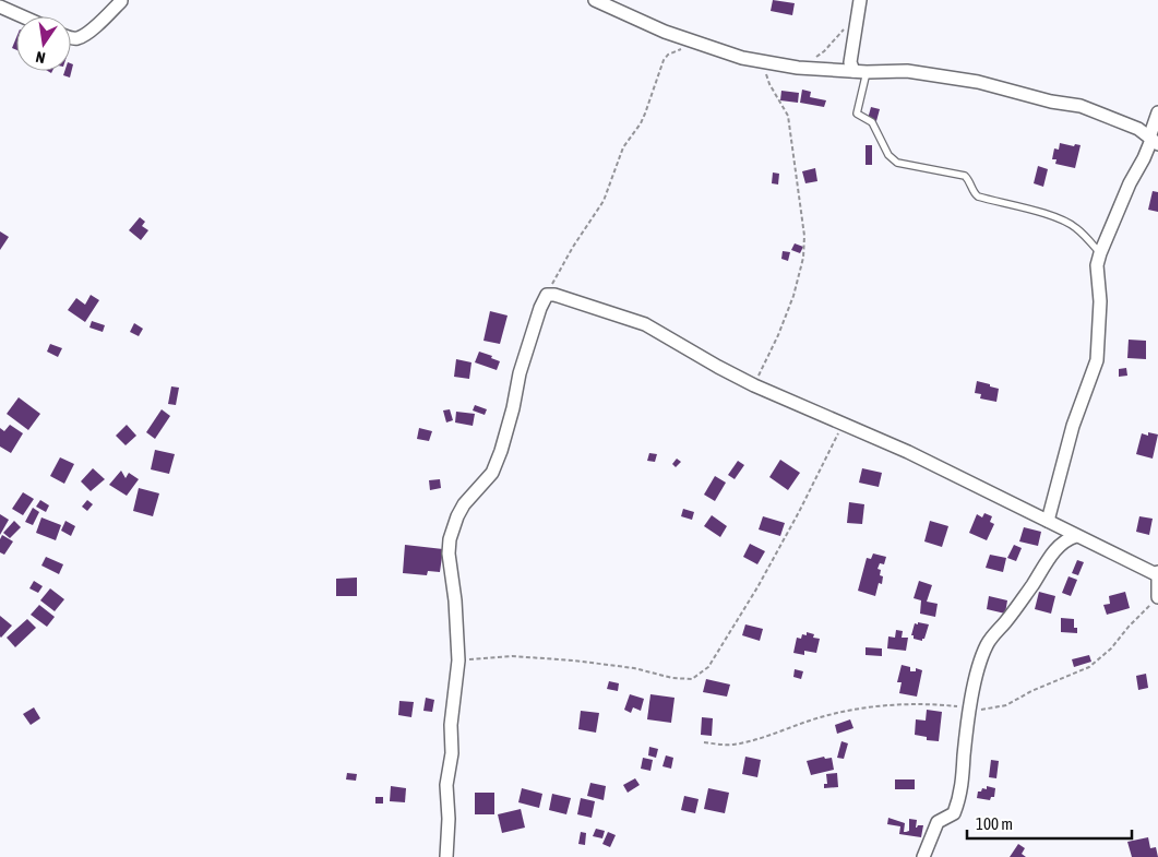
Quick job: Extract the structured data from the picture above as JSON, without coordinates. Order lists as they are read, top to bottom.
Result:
{
  "scale_bar": "100 m",
  "north": "bottom"
}
